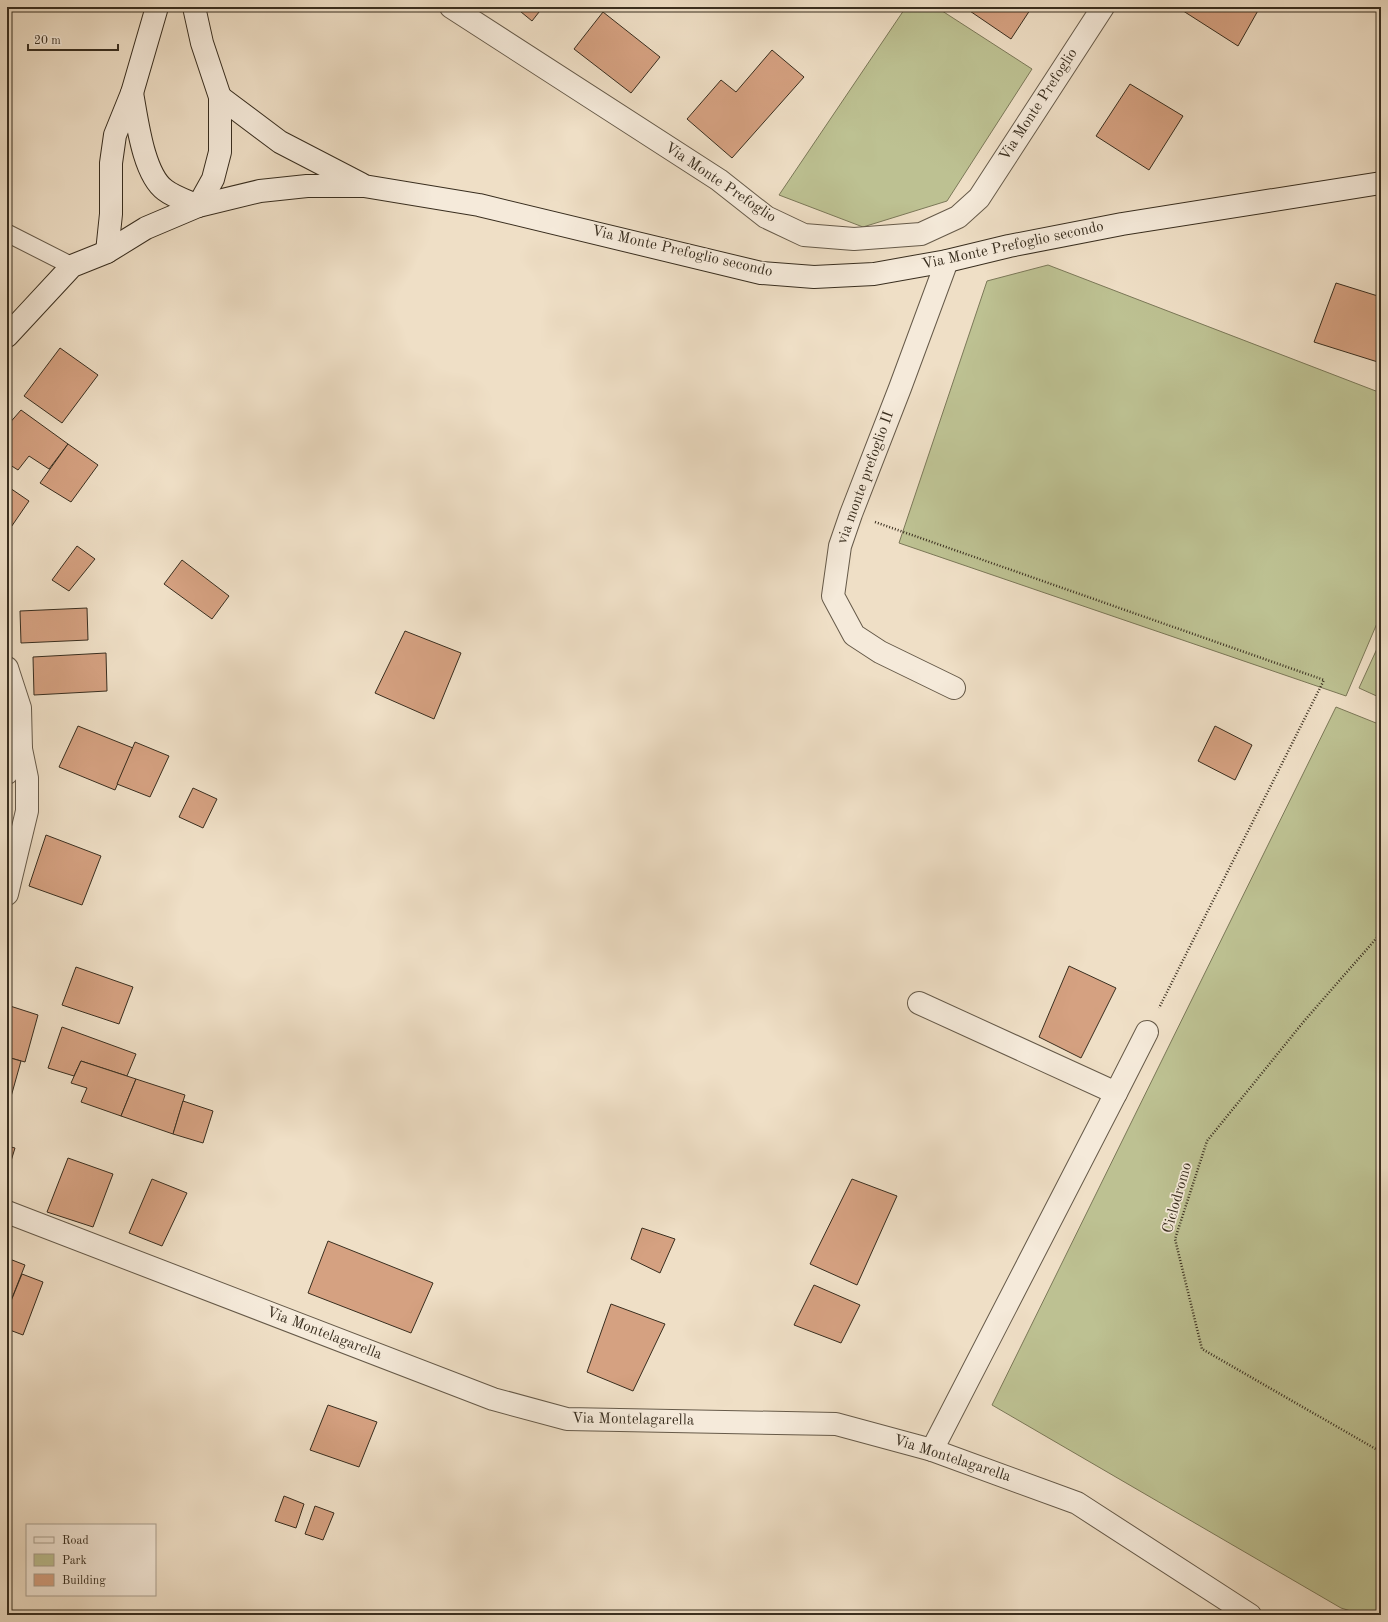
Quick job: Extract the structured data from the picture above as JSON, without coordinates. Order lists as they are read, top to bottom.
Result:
{
  "streets": {
    "street": [
      "Via Monte Prefoglio",
      "Via Monte Prefoglio secondo",
      "via monte prefoglio II",
      "Via Montelagarella"
    ],
    "path": ["Ciclodromo"]
  },
  "crossings": [
    ["Via Monte Prefoglio secondo", "via monte prefoglio II"]
  ],
  "legend": ["Road", "Park", "Building"],
  "scale_bar": "20 m"
}
